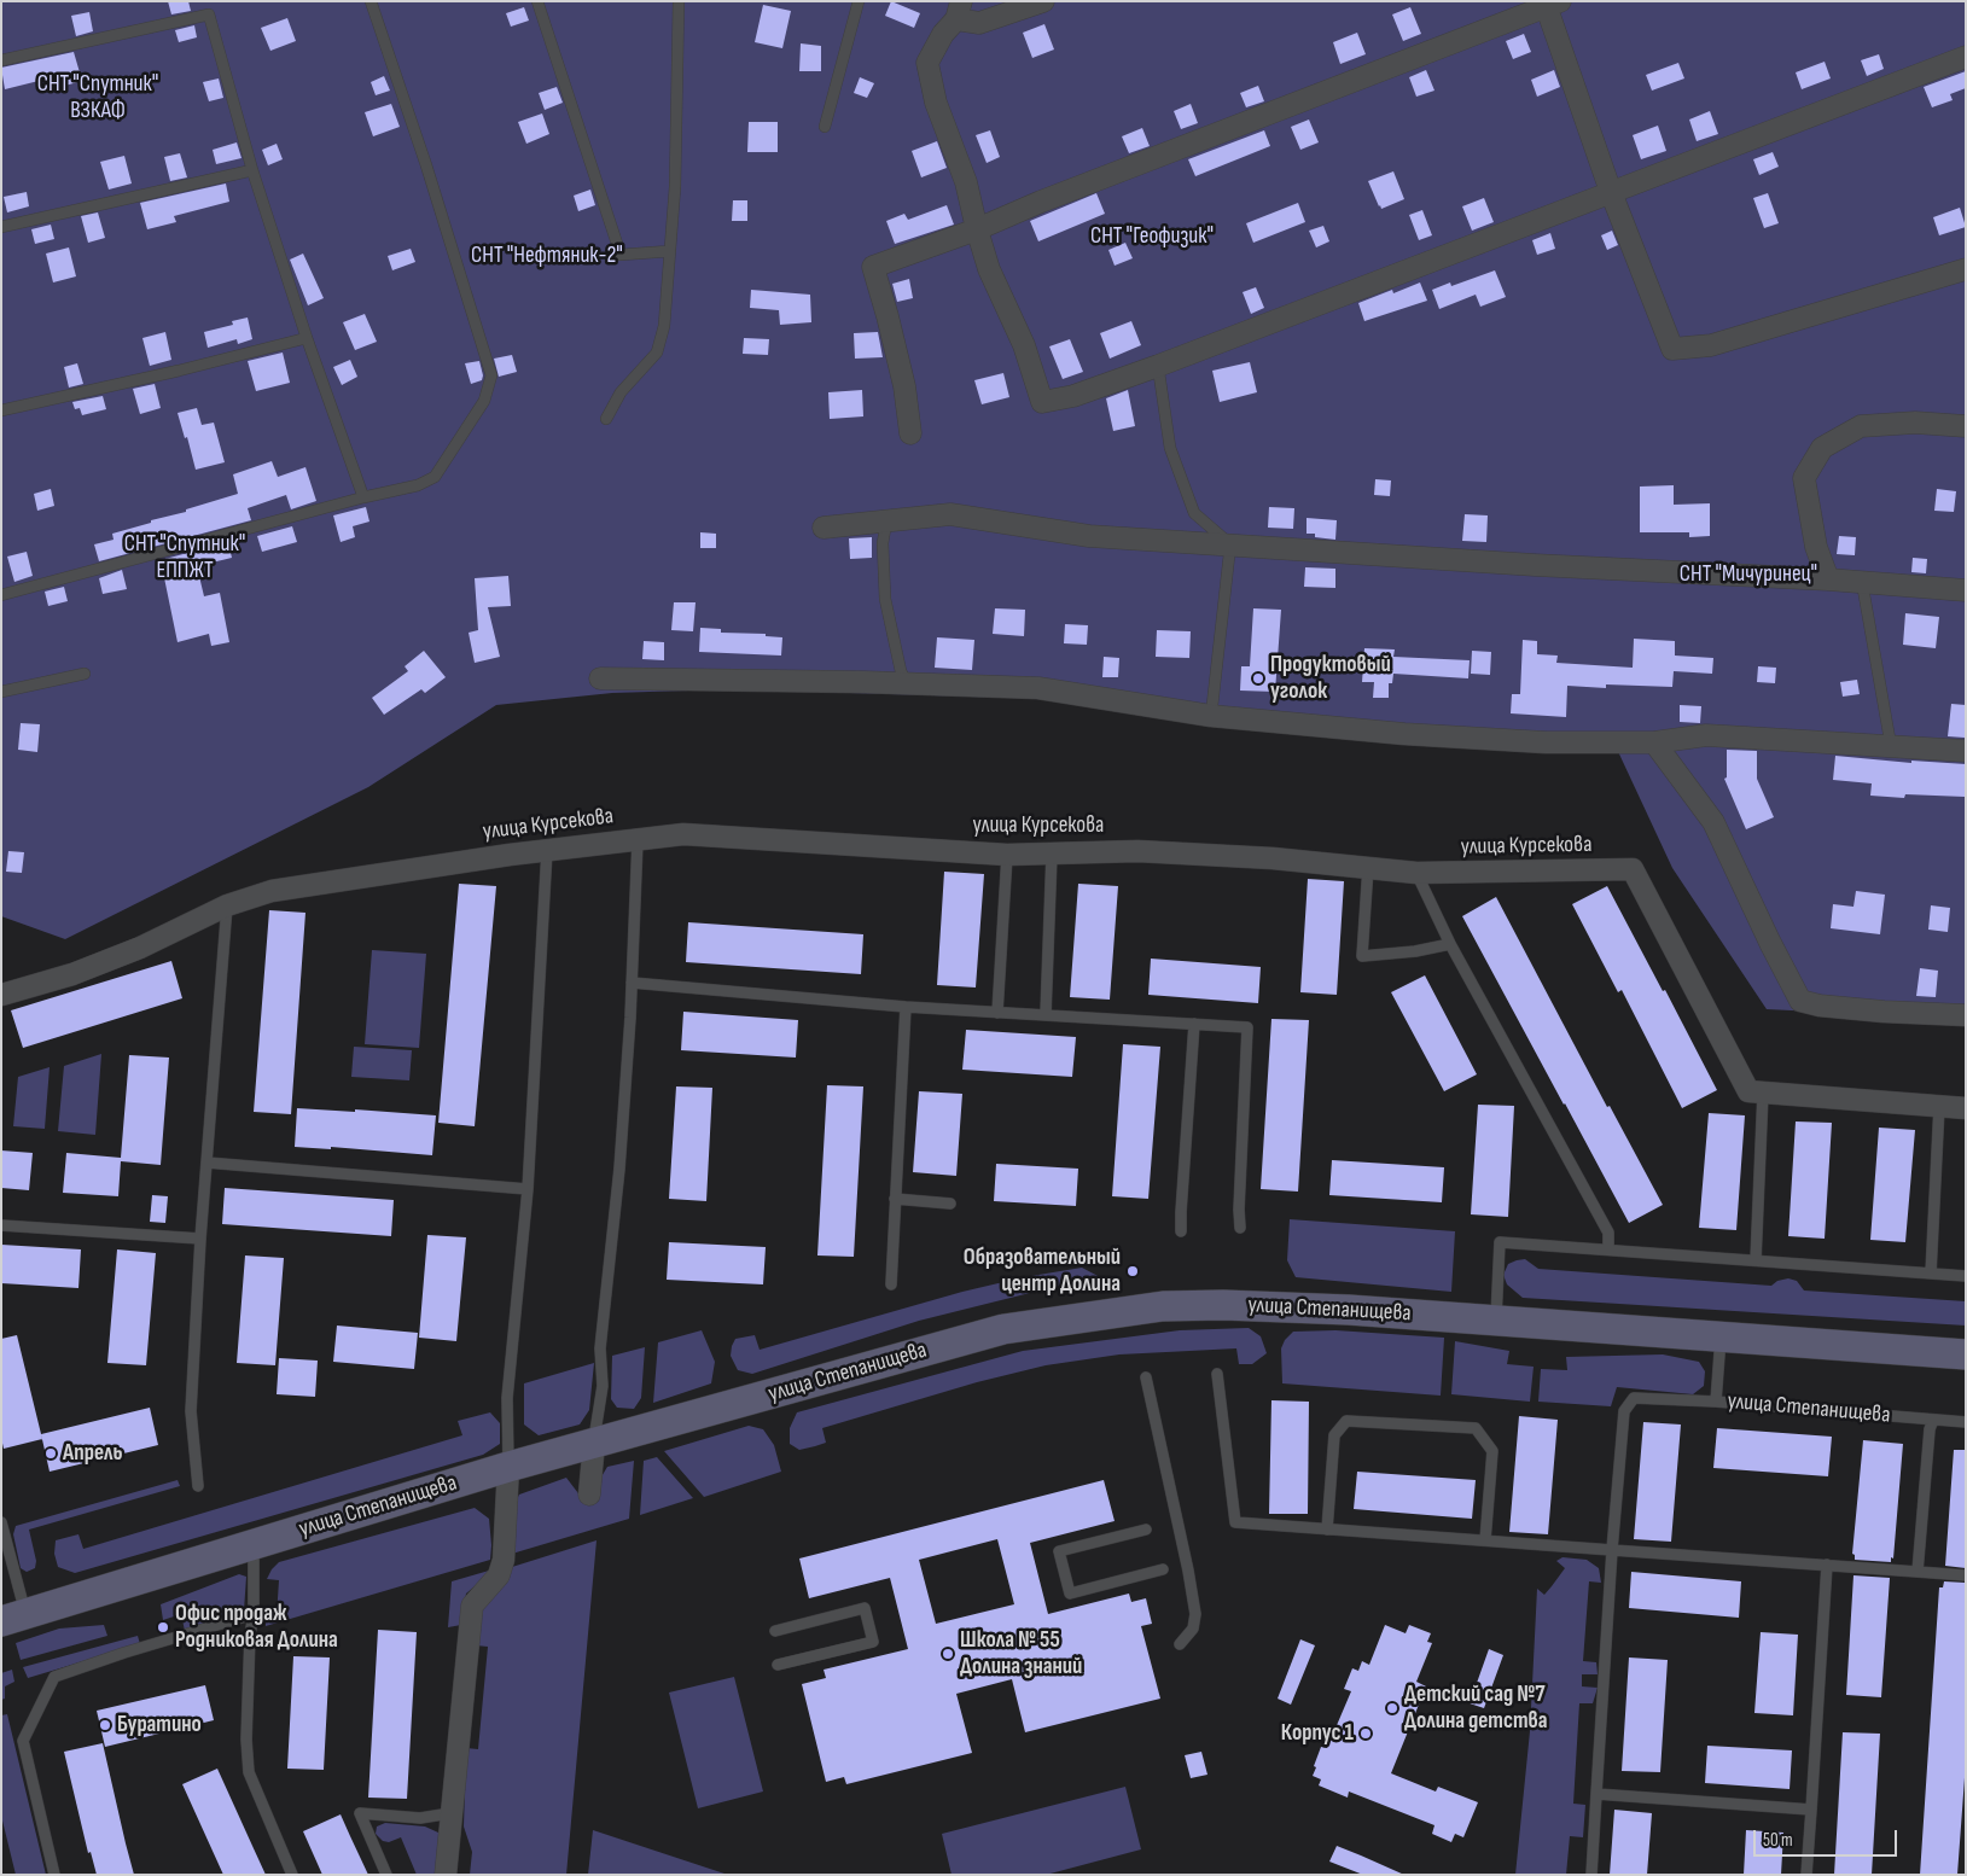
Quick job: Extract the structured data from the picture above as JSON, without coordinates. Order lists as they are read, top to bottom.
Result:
{
  "streets": {
    "street": ["улица Курсекова", "улица Степанищева"]
  },
  "parks": [
    "СНТ \"Спутник\" ВЗКАФ",
    "СНТ \"Геофизик\"",
    "СНТ \"Нефтяник-2\"",
    "СНТ \"Спутник\" ЕППЖТ",
    "СНТ \"Мичуринец\""
  ],
  "places": [
    "Продуктовый уголок",
    "Образовательный центр Долина",
    "Апрель",
    "Офис продаж Родниковая Долина",
    "Школа № 55 Долина знаний",
    "Детский сад №7 Долина детства",
    "Буратино",
    "Корпус 1"
  ],
  "scale_bar": "50 m"
}
